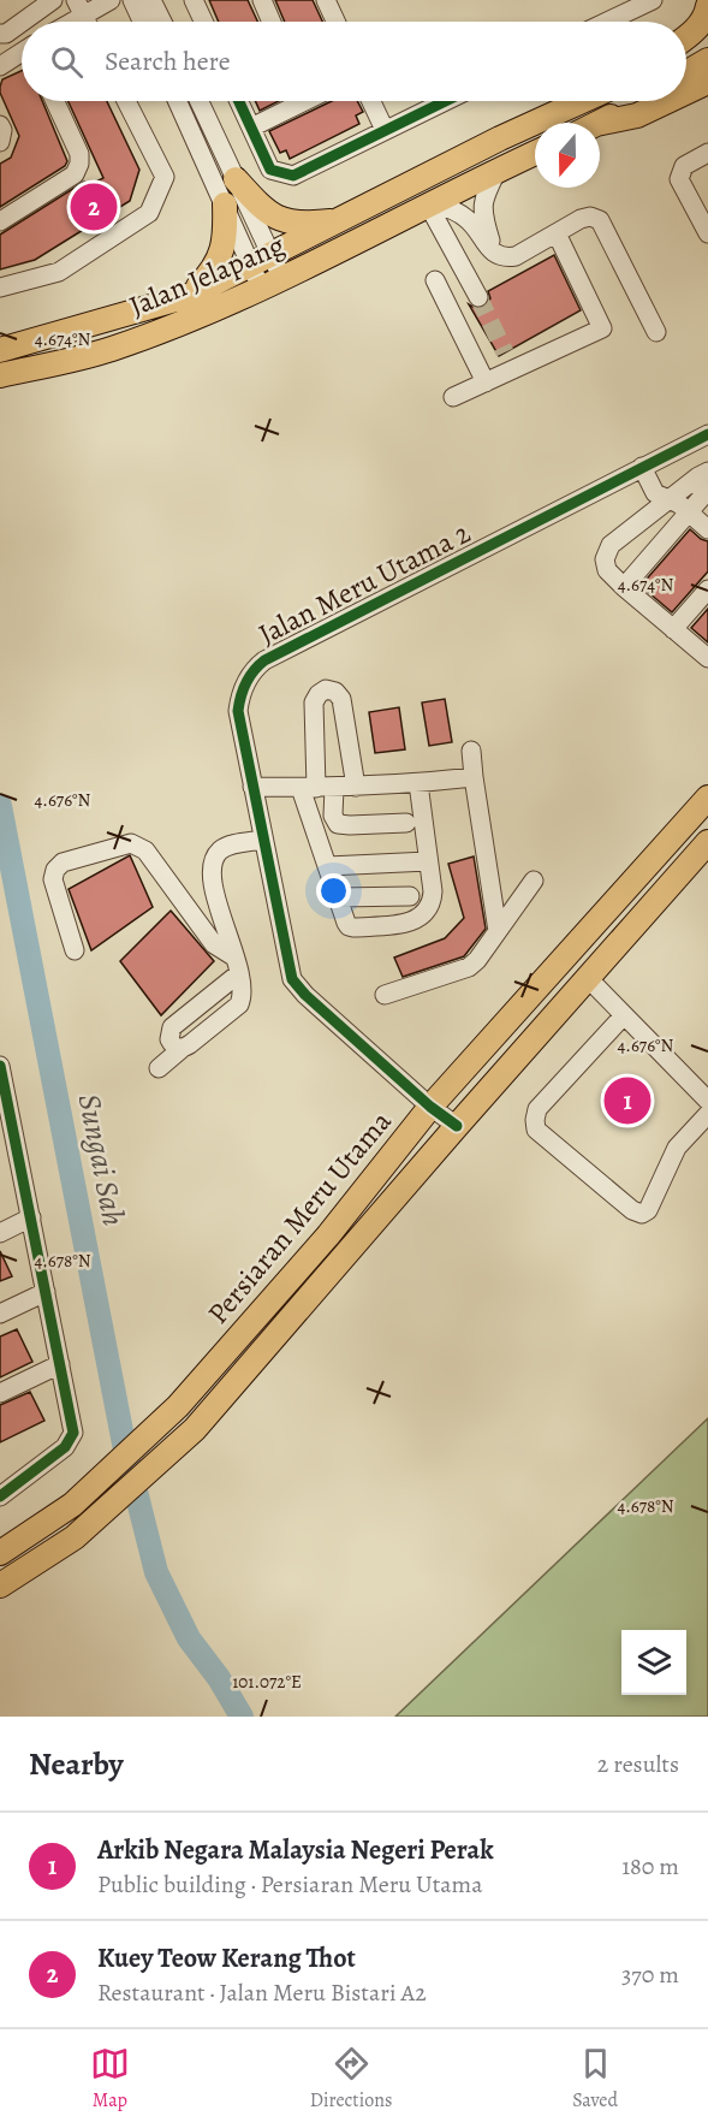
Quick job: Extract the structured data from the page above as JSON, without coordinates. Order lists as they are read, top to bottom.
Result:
{
  "streets": {
    "main road": ["Jalan Jelapang", "Persiaran Meru Utama"],
    "street": ["Jalan Meru Utama 2"]
  },
  "crossings": [
    ["Jalan Meru Utama 2", "Persiaran Meru Utama"]
  ],
  "water": ["Sungai Sah"],
  "north": "bottom",
  "page": {
    "search": "Search here",
    "pins": ["2", "1"],
    "heading": ["Nearby", "2 results"],
    "list": [
      {
        "mark": "1",
        "name": "Arkib Negara Malaysia Negeri Perak",
        "note": "Public building · Persiaran Meru Utama",
        "value": "180 m"
      },
      {
        "mark": "2",
        "name": "Kuey Teow Kerang Thot",
        "note": "Restaurant · Jalan Meru Bistari A2",
        "value": "370 m"
      }
    ],
    "nav": ["Map", "Directions", "Saved"]
  },
  "coordinates": [
    "4.674°N",
    "4.676°N",
    "4.678°N",
    "101.072°E"
  ]
}
